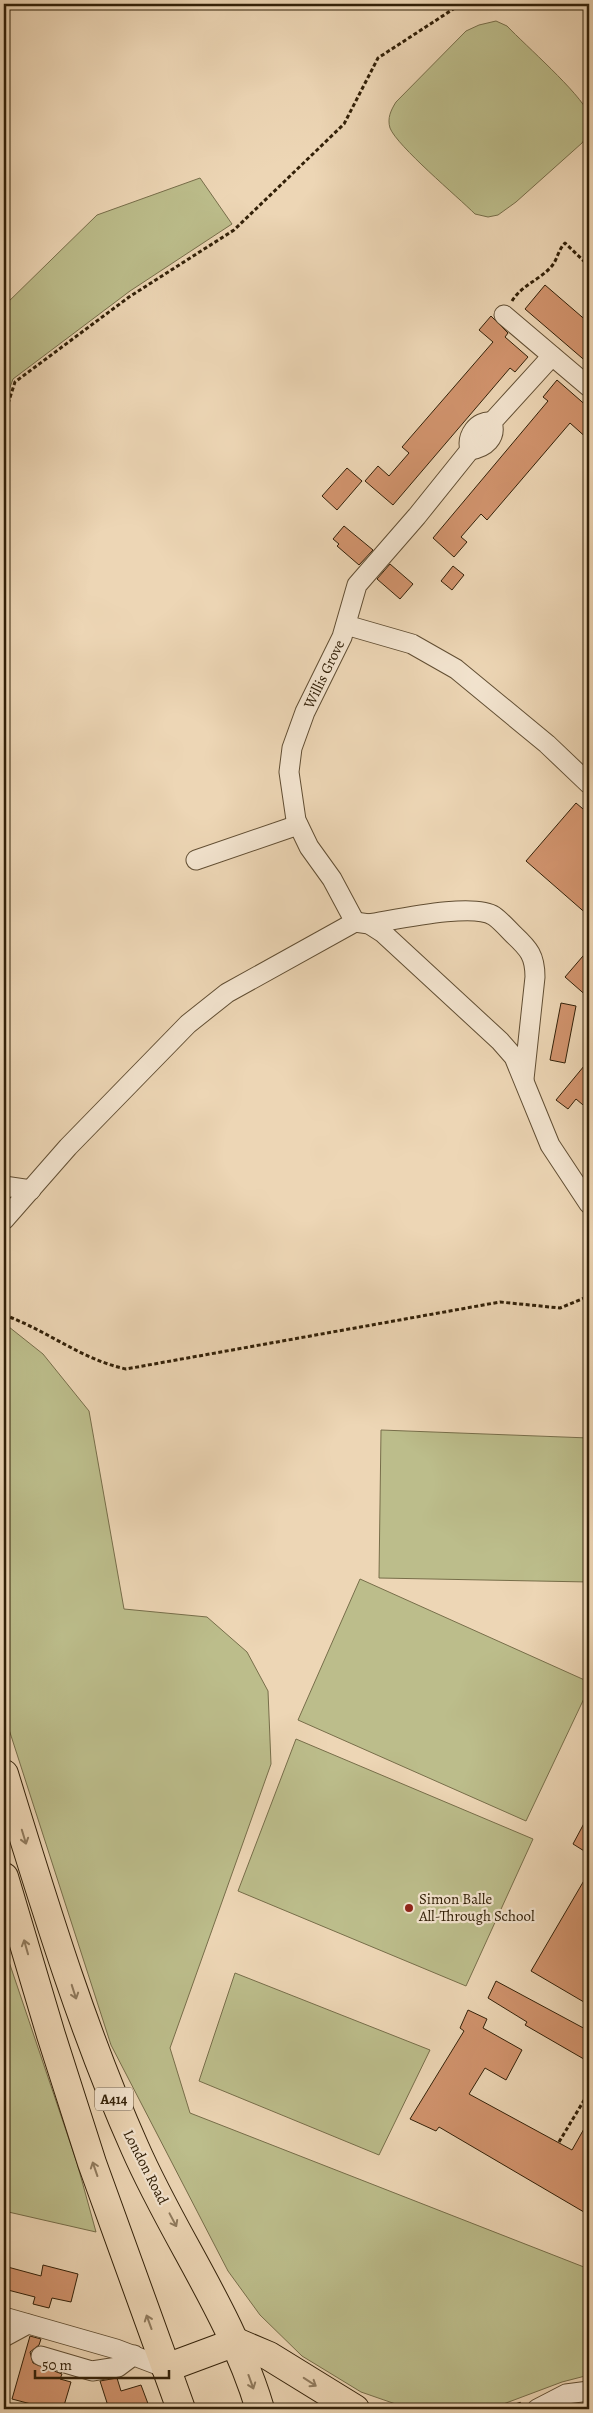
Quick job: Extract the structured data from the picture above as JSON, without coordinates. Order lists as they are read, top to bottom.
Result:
{
  "streets": {
    "highway": ["A414", "London Road"],
    "street": ["Willis Grove"]
  },
  "places": ["Simon Balle All-Through School"],
  "scale_bar": "50 m"
}
